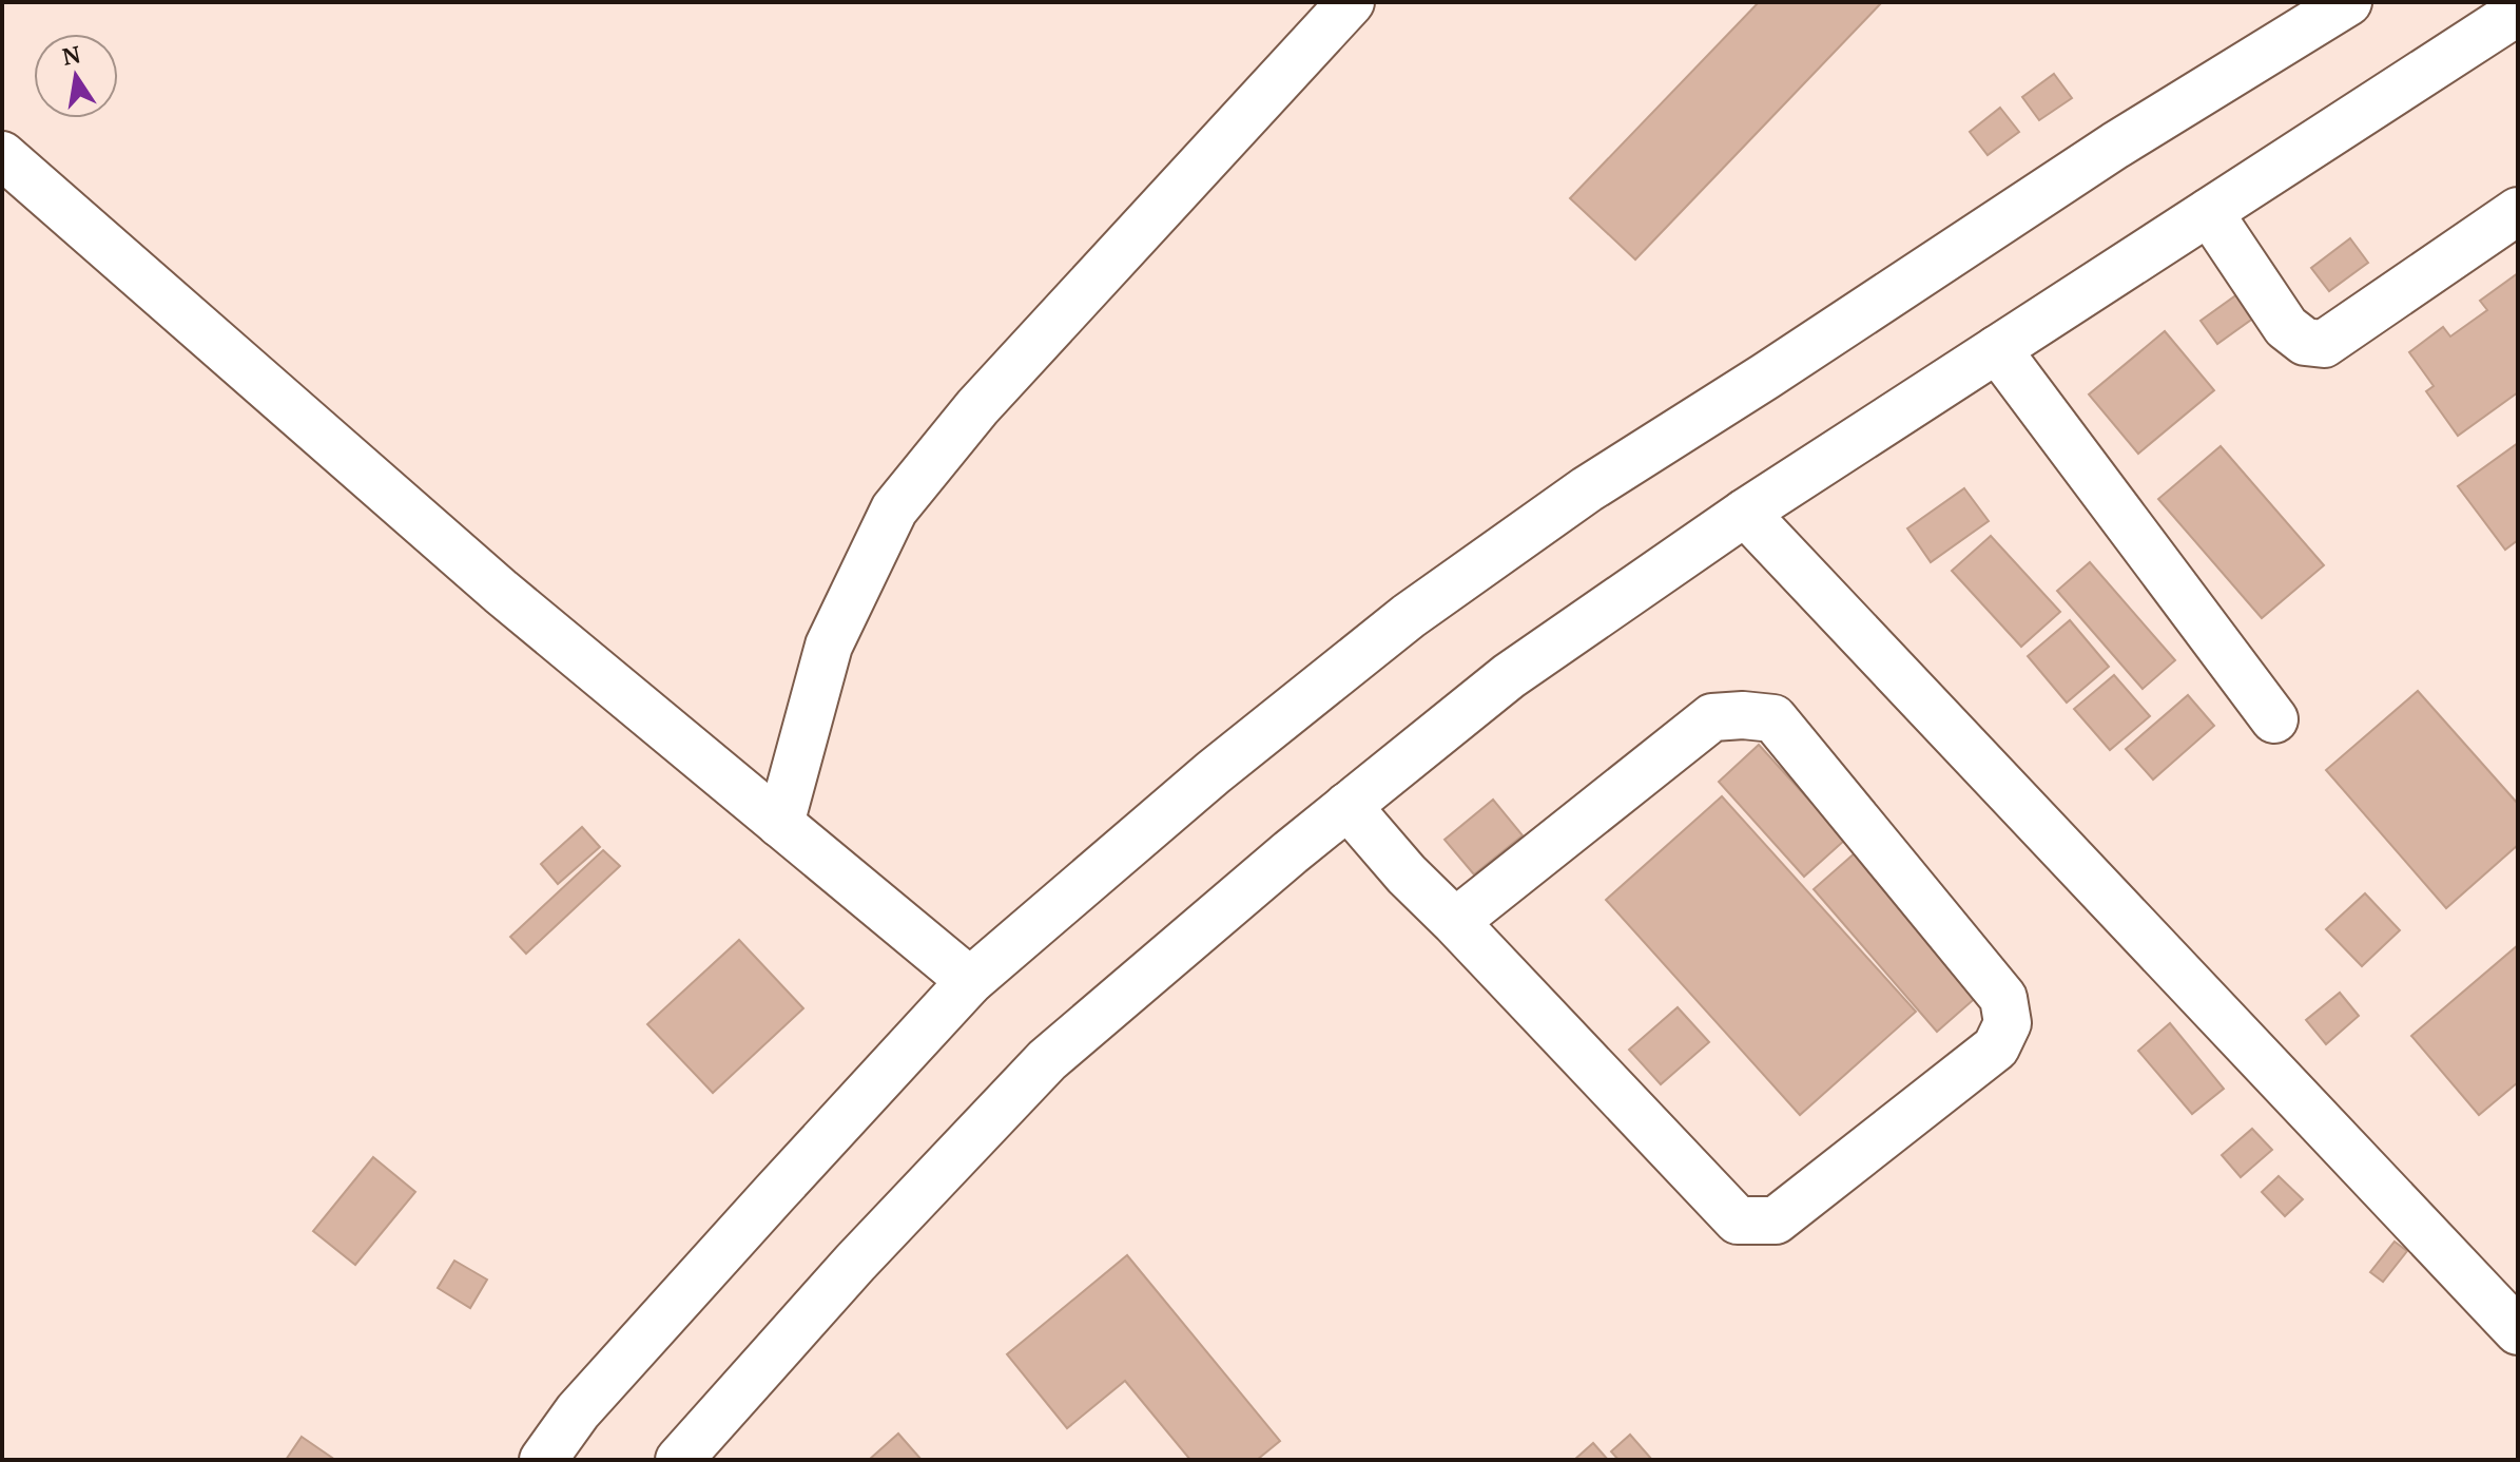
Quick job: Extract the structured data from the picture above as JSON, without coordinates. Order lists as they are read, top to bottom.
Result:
{
  "north": "top"
}
